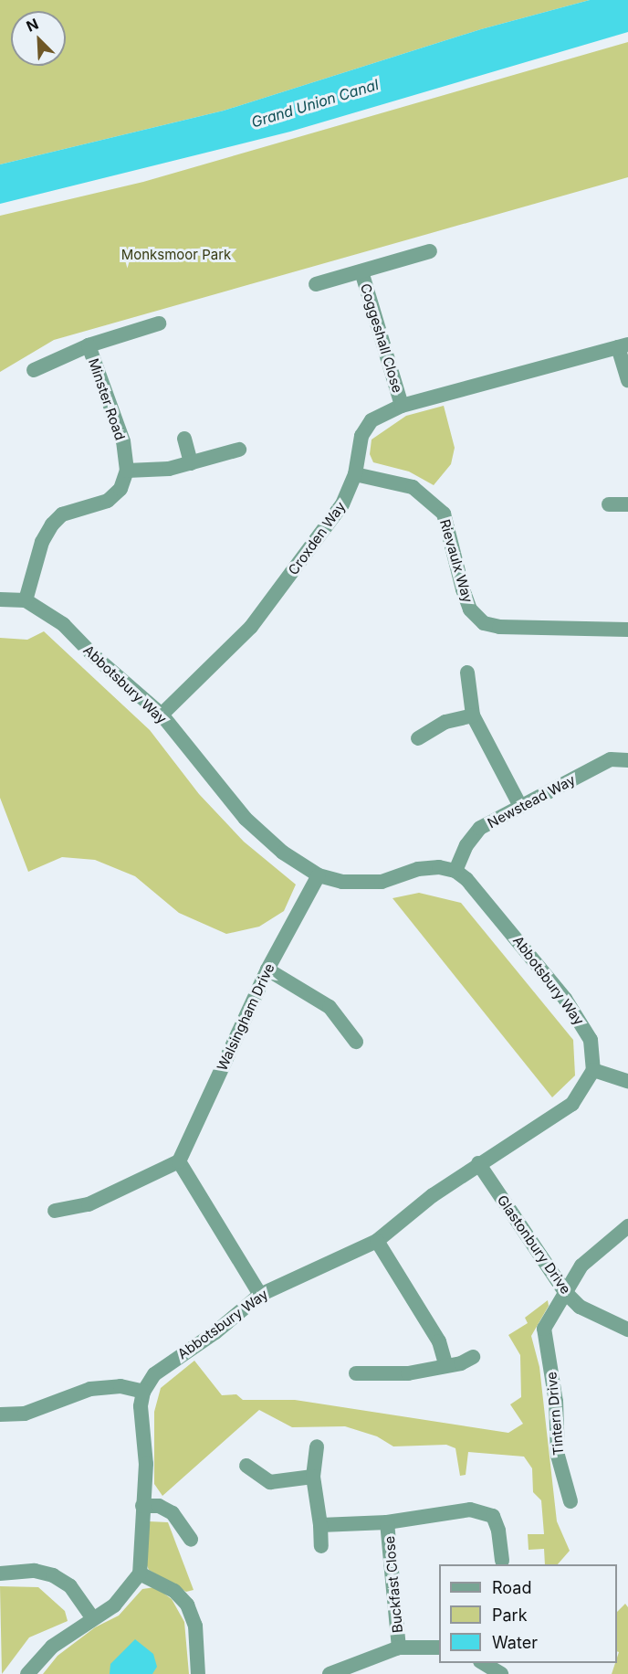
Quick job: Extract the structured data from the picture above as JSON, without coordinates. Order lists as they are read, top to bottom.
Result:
{
  "streets": {
    "street": [
      "Coggeshall Close",
      "Minster Road",
      "Croxden Way",
      "Rievaulx Way",
      "Abbotsbury Way",
      "Newstead Way",
      "Walsingham Drive",
      "Glastonbury Drive",
      "Tintern Drive",
      "Buckfast Close"
    ]
  },
  "crossings": [
    ["Coggeshall Close", "Croxden Way"],
    ["Croxden Way", "Rievaulx Way"],
    ["Croxden Way", "Abbotsbury Way"],
    ["Abbotsbury Way", "Newstead Way"],
    ["Abbotsbury Way", "Walsingham Drive"],
    ["Abbotsbury Way", "Glastonbury Drive"],
    ["Glastonbury Drive", "Tintern Drive"]
  ],
  "water": ["Grand Union Canal"],
  "parks": ["Monksmoor Park"],
  "legend": ["Road", "Park", "Water"],
  "north": "top left"
}
